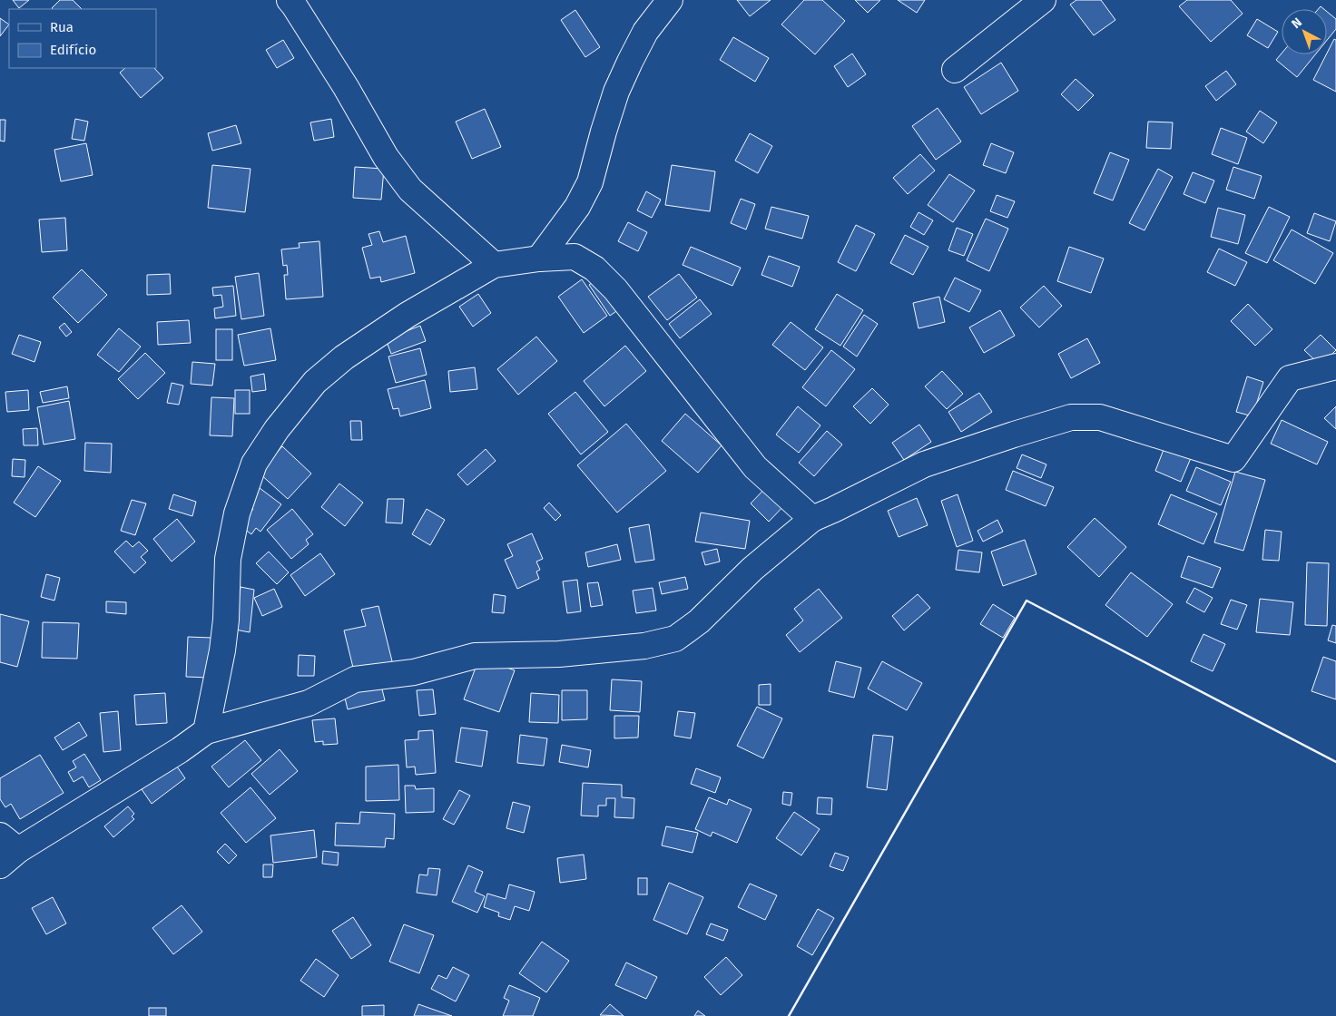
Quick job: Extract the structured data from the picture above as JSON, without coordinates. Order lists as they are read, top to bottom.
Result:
{
  "legend": ["Rua", "Edifício"],
  "north": "top left"
}
